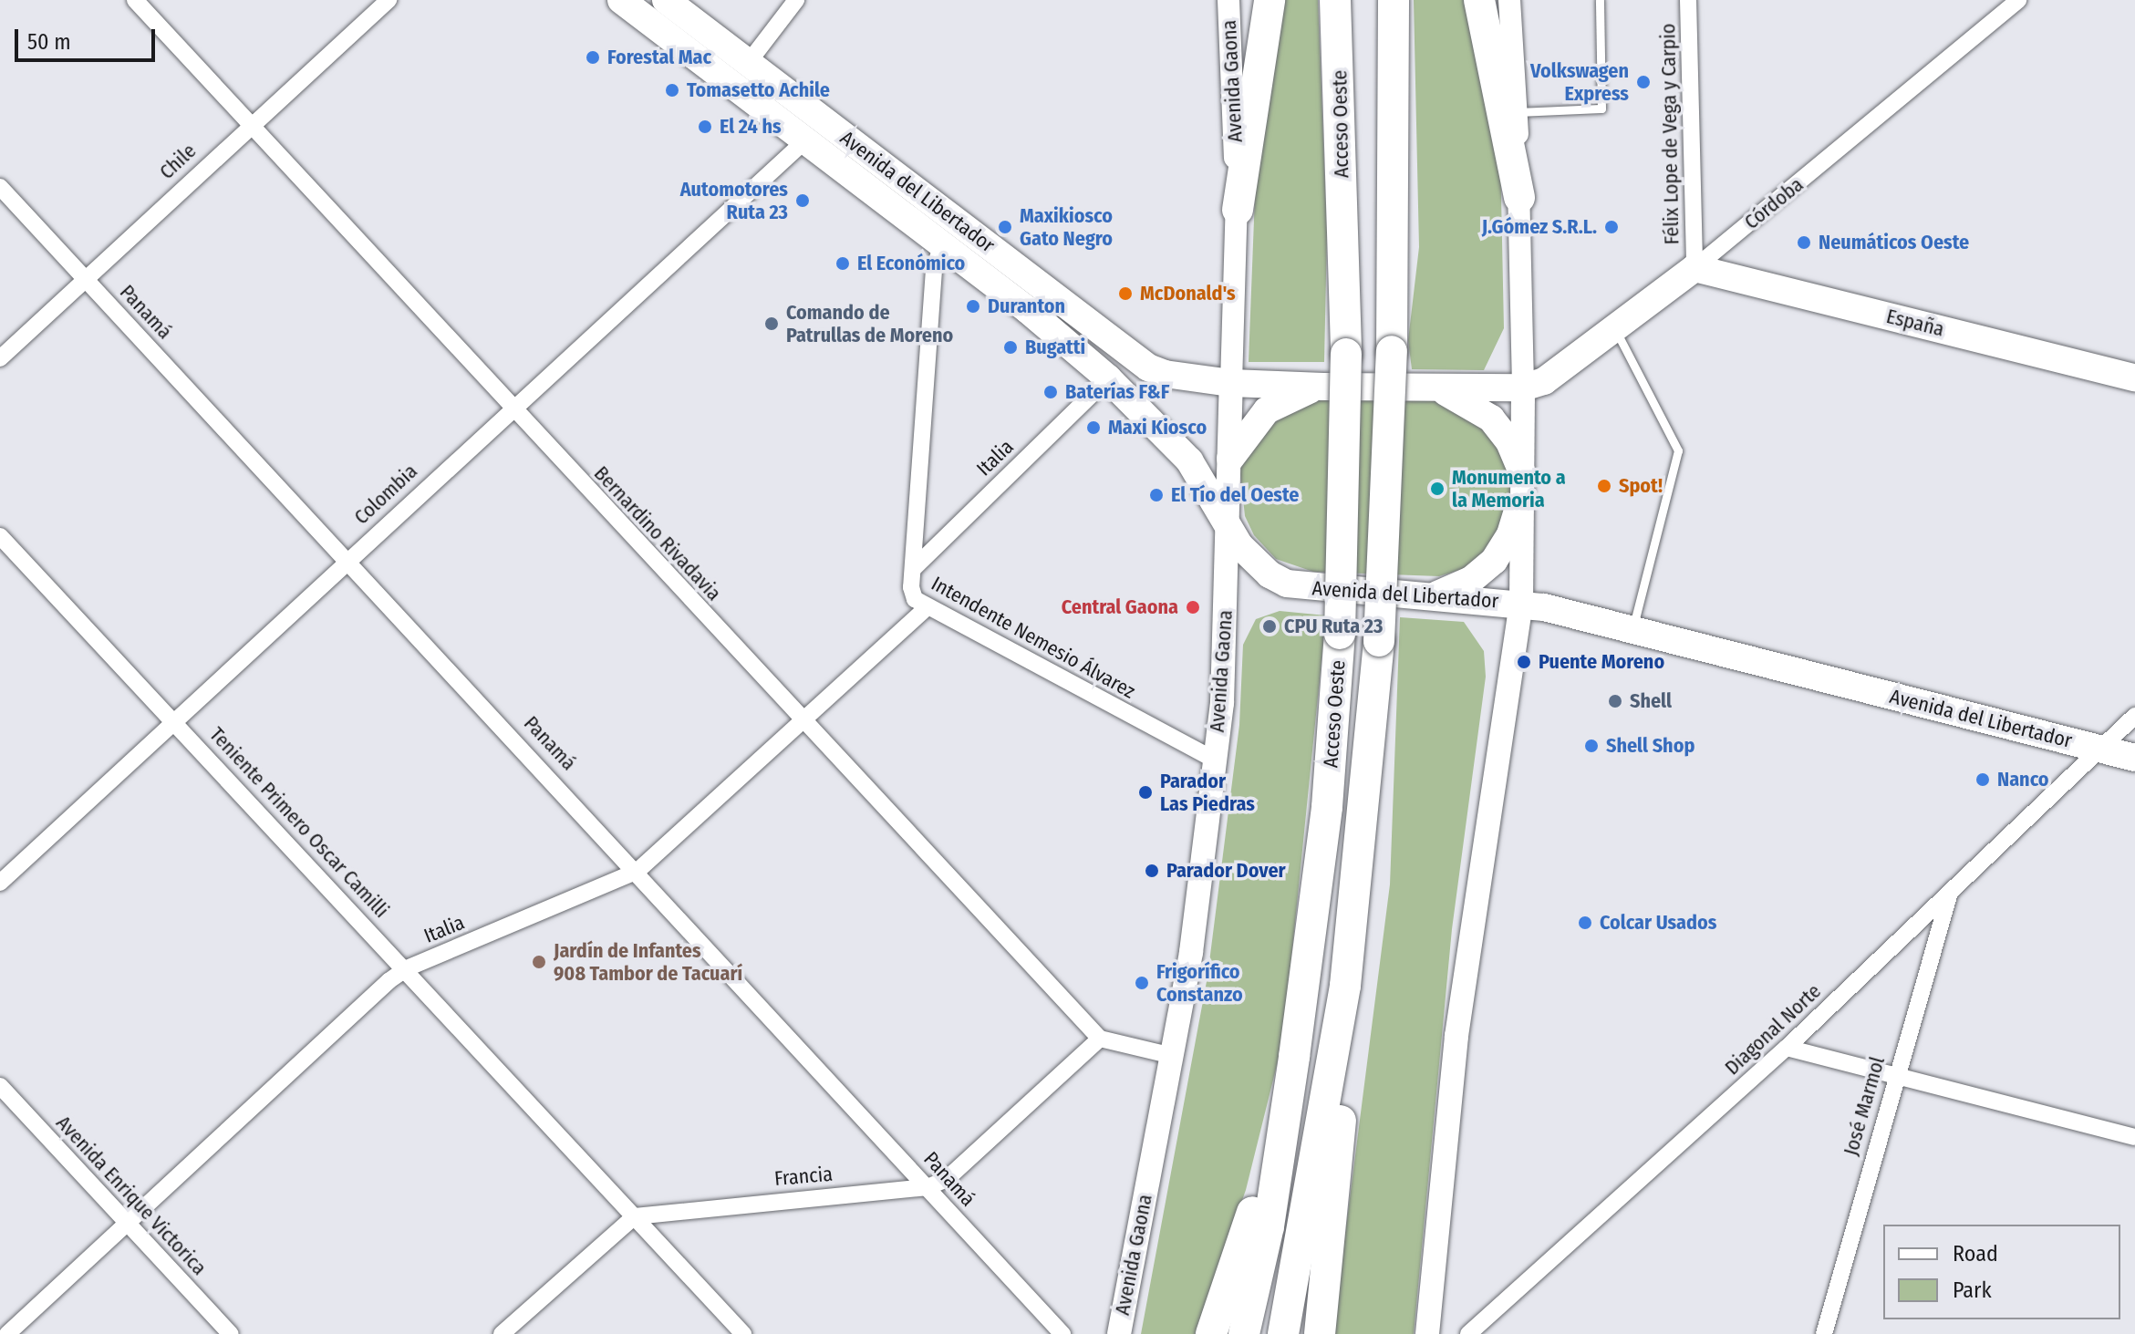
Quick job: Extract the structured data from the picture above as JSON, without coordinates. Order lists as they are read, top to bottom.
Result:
{
  "streets": {
    "highway": ["Acceso Oeste"],
    "main road": [
      "Avenida Gaona",
      "Avenida del Libertador",
      "Córdoba",
      "España"
    ],
    "street": [
      "Félix Lope de Vega y Carpio",
      "Chile",
      "Panamá",
      "Italia",
      "Colombia",
      "Bernardino Rivadavia",
      "Intendente Nemesio Álvarez",
      "Teniente Primero Oscar Camilli",
      "Diagonal Norte",
      "José Marmol",
      "Francia",
      "Avenida Enrique Victorica"
    ]
  },
  "crossings": [
    ["Avenida Gaona", "Avenida del Libertador"],
    ["Avenida Gaona", "Intendente Nemesio Álvarez"],
    ["Félix Lope de Vega y Carpio", "Córdoba"],
    ["Félix Lope de Vega y Carpio", "España"],
    ["Chile", "Panamá"],
    ["Chile", "Bernardino Rivadavia"],
    ["Avenida del Libertador", "Córdoba"],
    ["Avenida del Libertador", "Italia"],
    ["Avenida del Libertador", "Colombia"],
    ["Avenida del Libertador", "Intendente Nemesio Álvarez"],
    ["Avenida del Libertador", "Diagonal Norte"],
    ["Córdoba", "España"],
    ["Panamá", "Italia"],
    ["Panamá", "Colombia"],
    ["Panamá", "Francia"],
    ["Italia", "Bernardino Rivadavia"],
    ["Italia", "Intendente Nemesio Álvarez"],
    ["Italia", "Teniente Primero Oscar Camilli"],
    ["Italia", "Avenida Enrique Victorica"],
    ["Colombia", "Bernardino Rivadavia"],
    ["Colombia", "Teniente Primero Oscar Camilli"],
    ["Bernardino Rivadavia", "Francia"],
    ["Teniente Primero Oscar Camilli", "Francia"],
    ["Diagonal Norte", "José Marmol"]
  ],
  "places": [
    "Forestal Mac",
    "Volkswagen Express",
    "Tomasetto Achile",
    "El 24 hs",
    "Automotores Ruta 23",
    "Maxikiosco Gato Negro",
    "J.Gómez S.R.L.",
    "Neumáticos Oeste",
    "El Económico",
    "McDonald's",
    "Duranton",
    "Comando de Patrullas de Moreno",
    "Bugatti",
    "Baterías F&F",
    "Maxi Kiosco",
    "Spot!",
    "Monumento a la Memoria",
    "El Tío del Oeste",
    "Central Gaona",
    "CPU Ruta 23",
    "Puente Moreno",
    "Shell",
    "Shell Shop",
    "Nanco",
    "Parador Las Piedras",
    "Parador Dover",
    "Colcar Usados",
    "Jardín de Infantes 908 Tambor de Tacuarí",
    "Frigorífico Constanzo"
  ],
  "legend": ["Road", "Park"],
  "scale_bar": "50 m"
}
